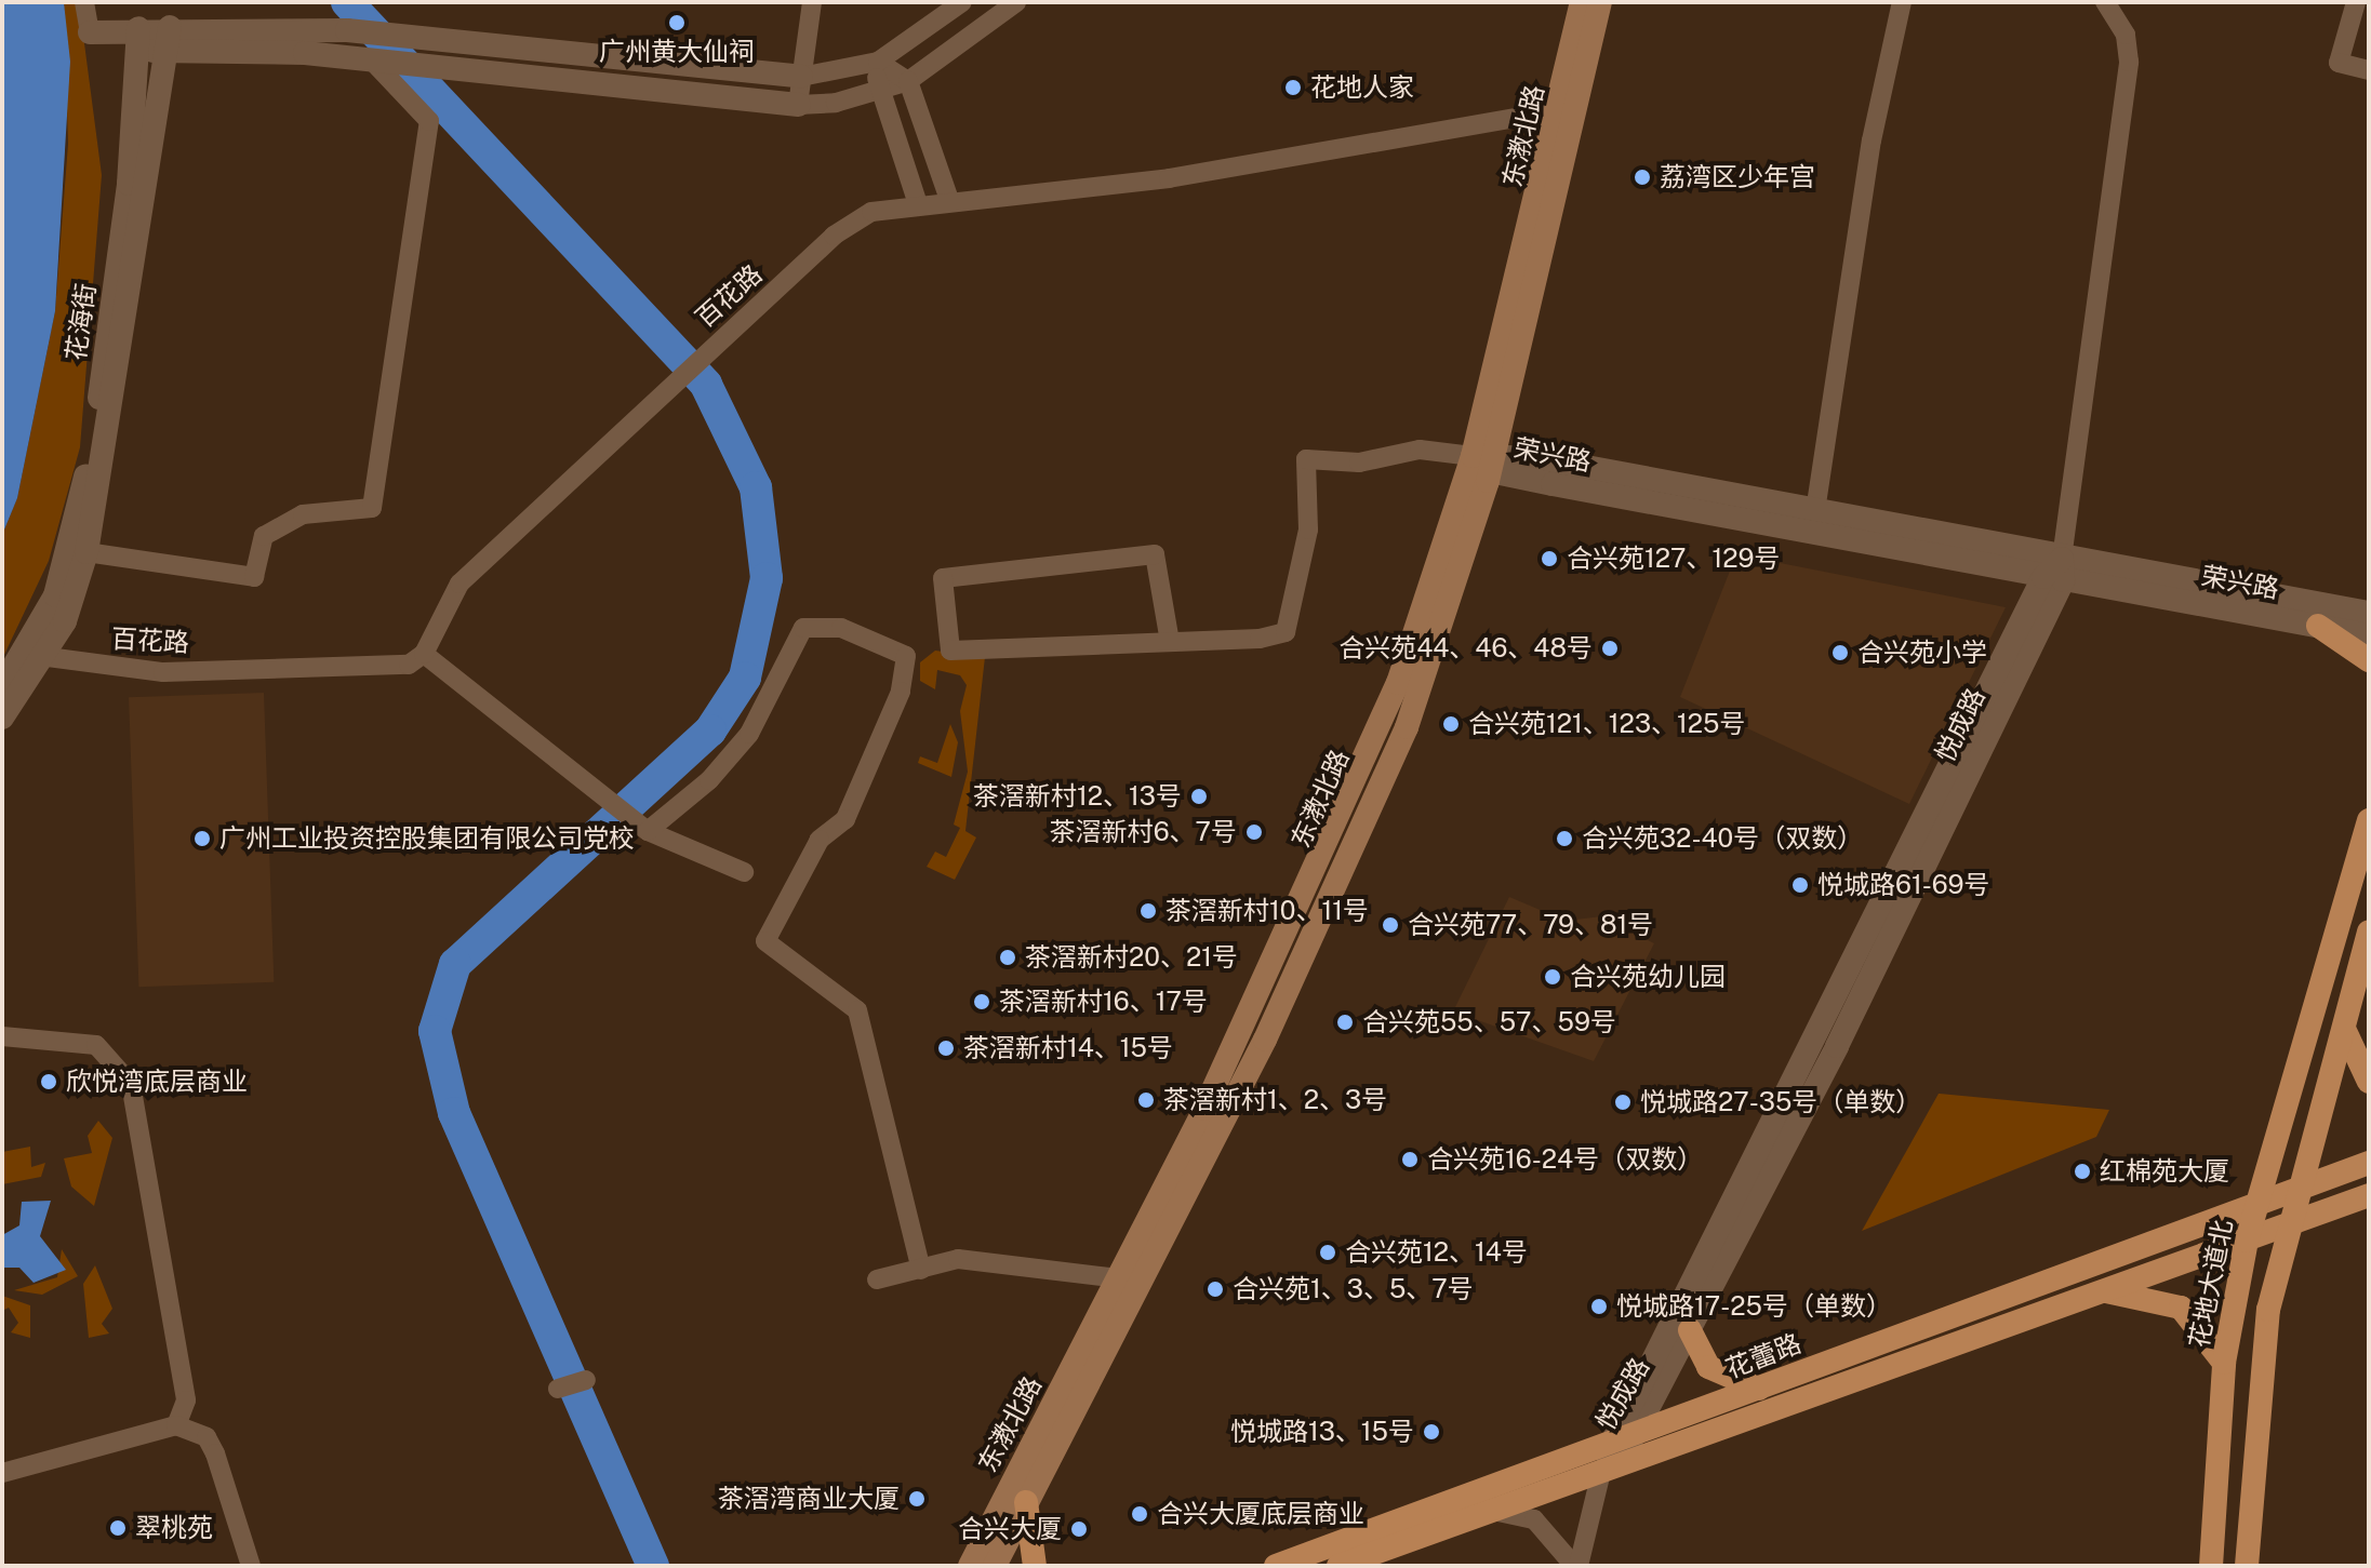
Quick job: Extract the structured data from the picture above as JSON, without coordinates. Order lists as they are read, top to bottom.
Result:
{
  "streets": {
    "main road": ["东漖北路", "花地大道北", "花蕾路"],
    "street": [
      "百花路",
      "花海街",
      "荣兴路",
      "悦成路"
    ]
  },
  "crossings": [
    ["东漖北路", "百花路"],
    ["东漖北路", "荣兴路"],
    ["百花路", "花海街"],
    ["荣兴路", "悦成路"],
    ["悦成路", "花蕾路"],
    ["花地大道北", "花蕾路"]
  ],
  "places": [
    "广州黄大仙祠",
    "花地人家",
    "荔湾区少年宫",
    "合兴苑127、129号",
    "合兴苑44、46、48号",
    "合兴苑小学",
    "合兴苑121、123、125号",
    "茶滘新村12、13号",
    "茶滘新村6、7号",
    "广州工业投资控股集团有限公司党校",
    "合兴苑32-40号（双数）",
    "悦城路61-69号",
    "茶滘新村10、11号",
    "合兴苑77、79、81号",
    "茶滘新村20、21号",
    "合兴苑幼儿园",
    "茶滘新村16、17号",
    "合兴苑55、57、59号",
    "茶滘新村14、15号",
    "欣悦湾底层商业",
    "茶滘新村1、2、3号",
    "悦城路27-35号（单数）",
    "合兴苑16-24号（双数）",
    "红棉苑大厦",
    "合兴苑12、14号",
    "合兴苑1、3、5、7号",
    "悦城路17-25号（单数）",
    "悦城路13、15号",
    "茶滘湾商业大厦",
    "合兴大厦底层商业",
    "翠桃苑",
    "合兴大厦"
  ]
}
